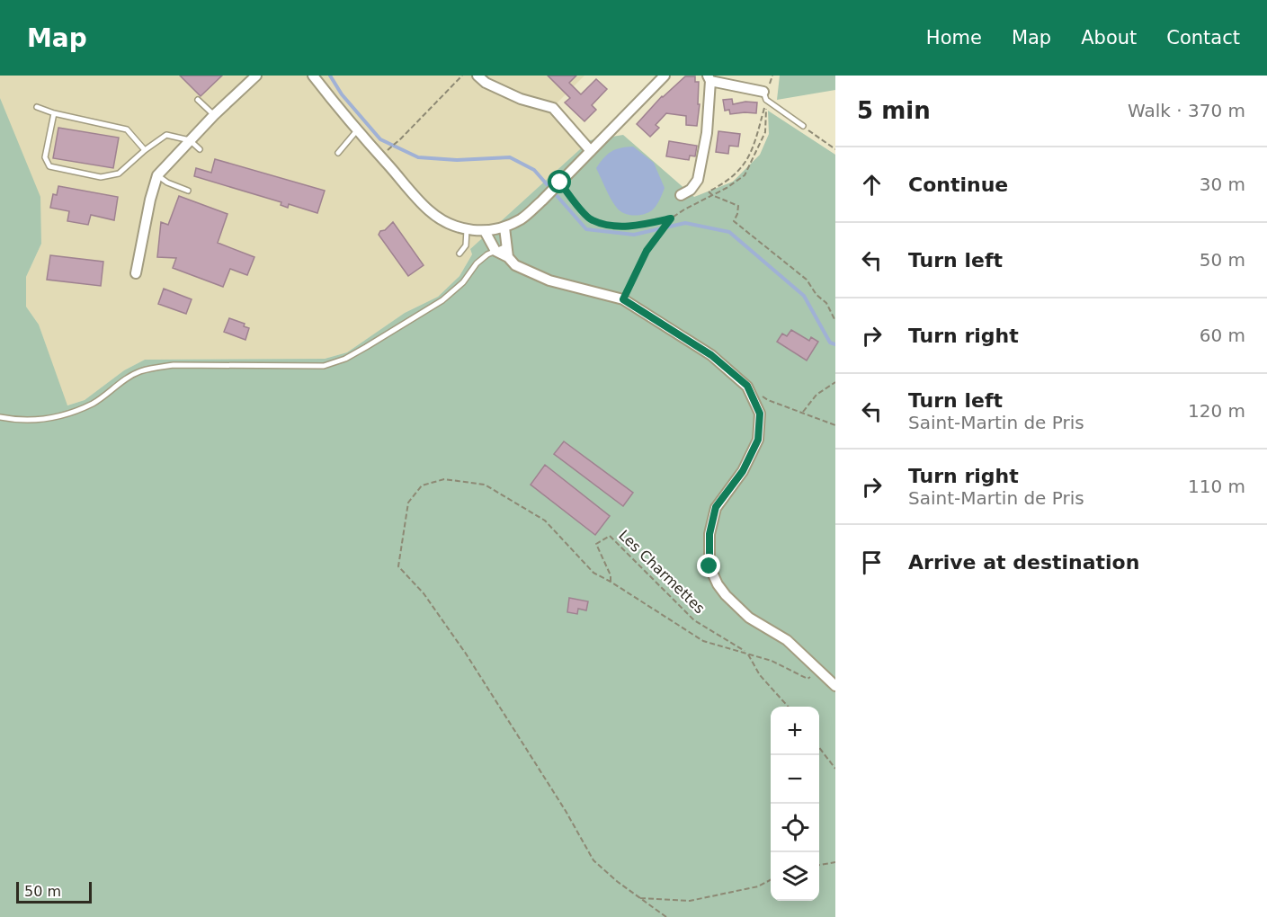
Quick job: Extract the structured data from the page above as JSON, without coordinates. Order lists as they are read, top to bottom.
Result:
{
  "streets": {
    "path": ["Les Charmettes"]
  },
  "scale_bar": "50 m",
  "page": {
    "header": "Map",
    "nav": [
      "Home",
      "Map",
      "About",
      "Contact"
    ],
    "heading": ["5 min", "Walk · 370 m"],
    "list": [
      ["Continue", "30 m"],
      ["Turn left", "50 m"],
      ["Turn right", "60 m"],
      ["Turn left", "Saint-Martin de Pris", "120 m"],
      ["Turn right", "Saint-Martin de Pris", "110 m"],
      "Arrive at destination"
    ],
    "map_buttons": ["+", "−"],
    "scale": "50 m"
  }
}
